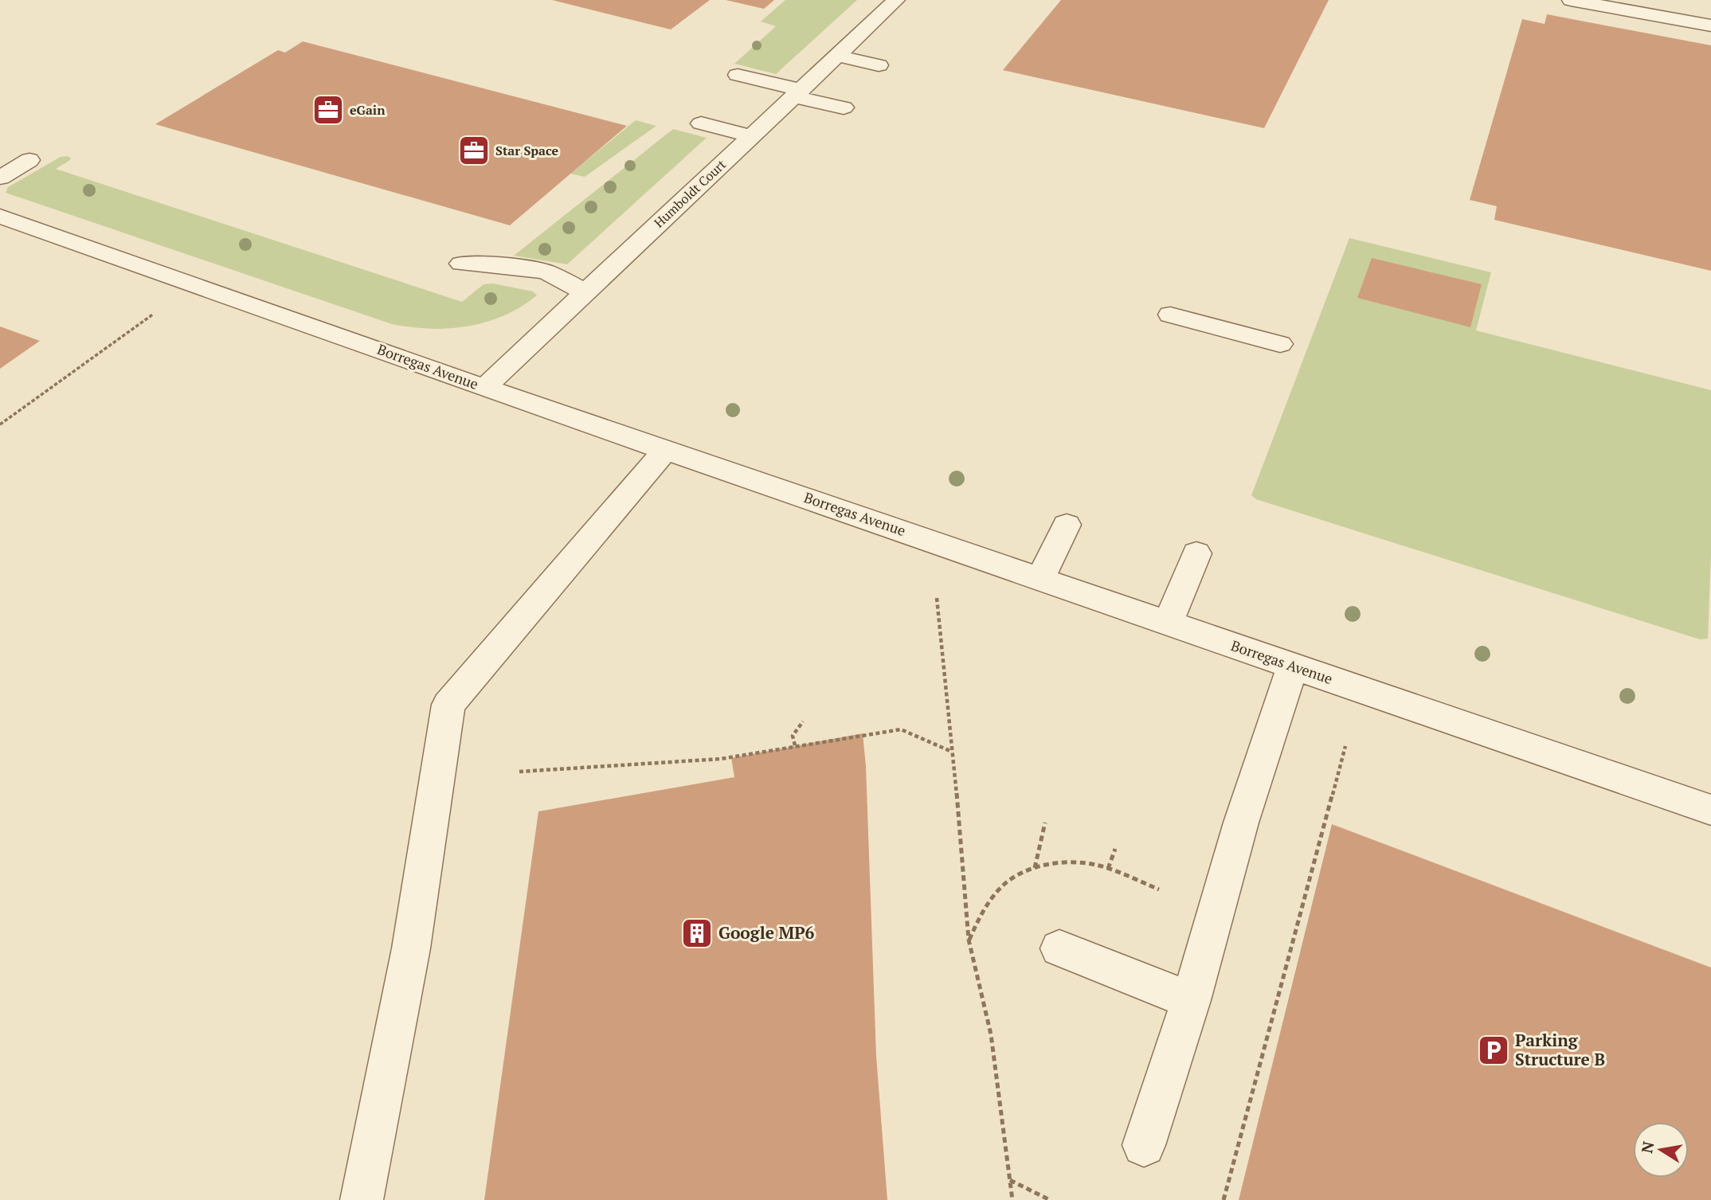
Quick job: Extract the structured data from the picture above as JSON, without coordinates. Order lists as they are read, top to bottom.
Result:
{
  "streets": {
    "street": ["Humboldt Court", "Borregas Avenue"]
  },
  "crossings": [
    ["Humboldt Court", "Borregas Avenue"]
  ],
  "places": {
    "office": ["eGain", "Star Space"],
    "building": ["Google MP6"],
    "parking": ["Parking Structure B"]
  },
  "north": "left"
}
